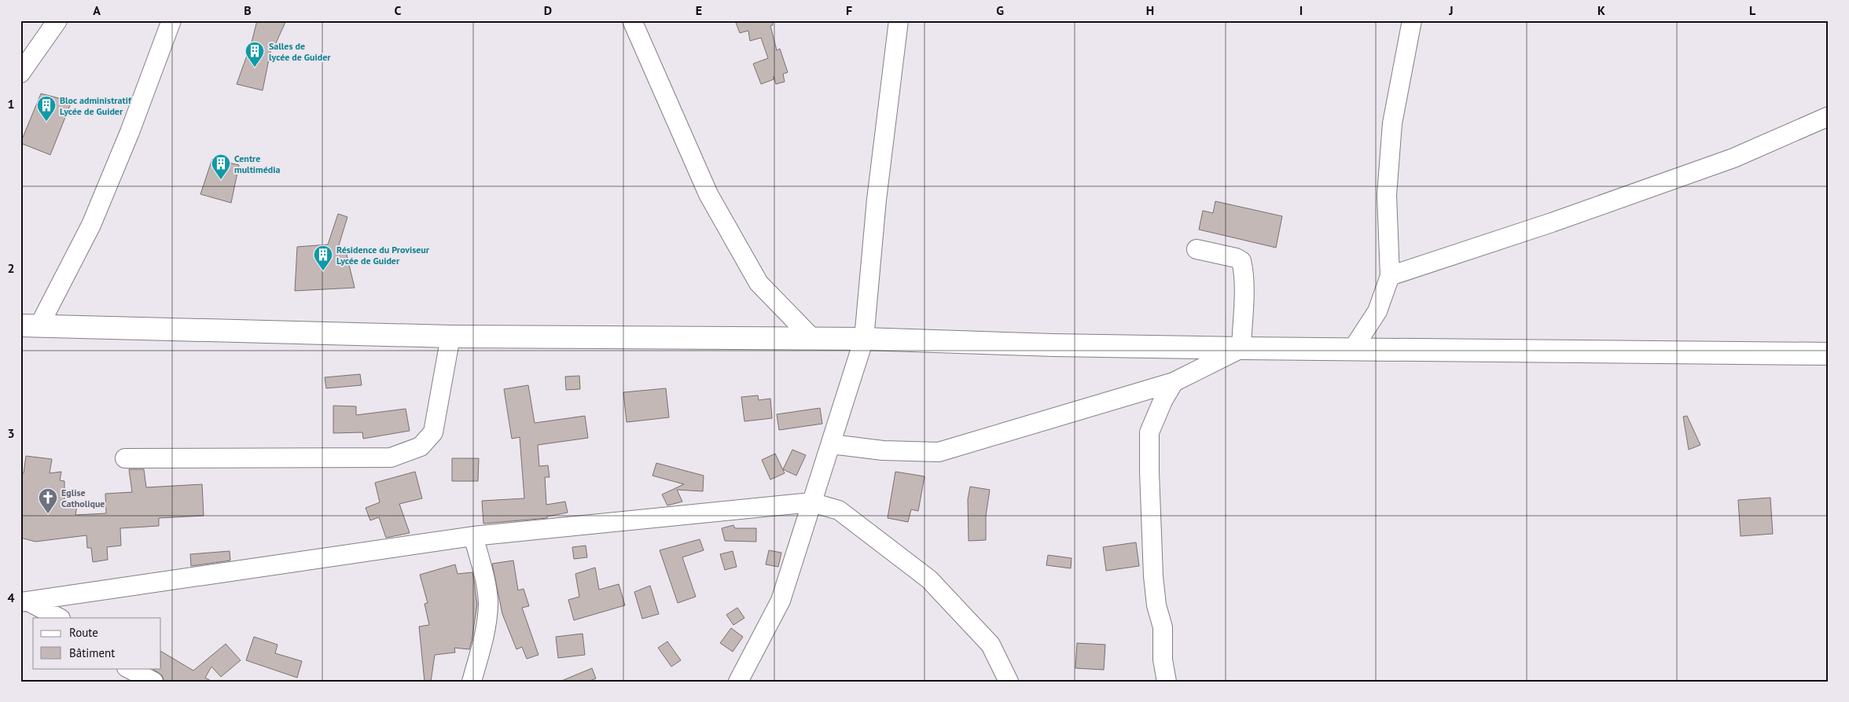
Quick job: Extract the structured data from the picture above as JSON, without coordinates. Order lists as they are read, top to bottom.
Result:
{
  "places": {
    "building": [
      "Salles de lycée de Guider",
      "Bloc administratif Lycée de Guider",
      "Centre multimédia",
      "Résidence du Proviseur Lycée de Guider"
    ],
    "church": ["Eglise Catholique"]
  },
  "legend": ["Route", "Bâtiment"],
  "grid": {
    "columns": [
      "A",
      "B",
      "C",
      "D",
      "E",
      "F",
      "G",
      "H",
      "I",
      "J",
      "K",
      "L"
    ],
    "rows": [
      "1",
      "2",
      "3",
      "4"
    ]
  }
}
